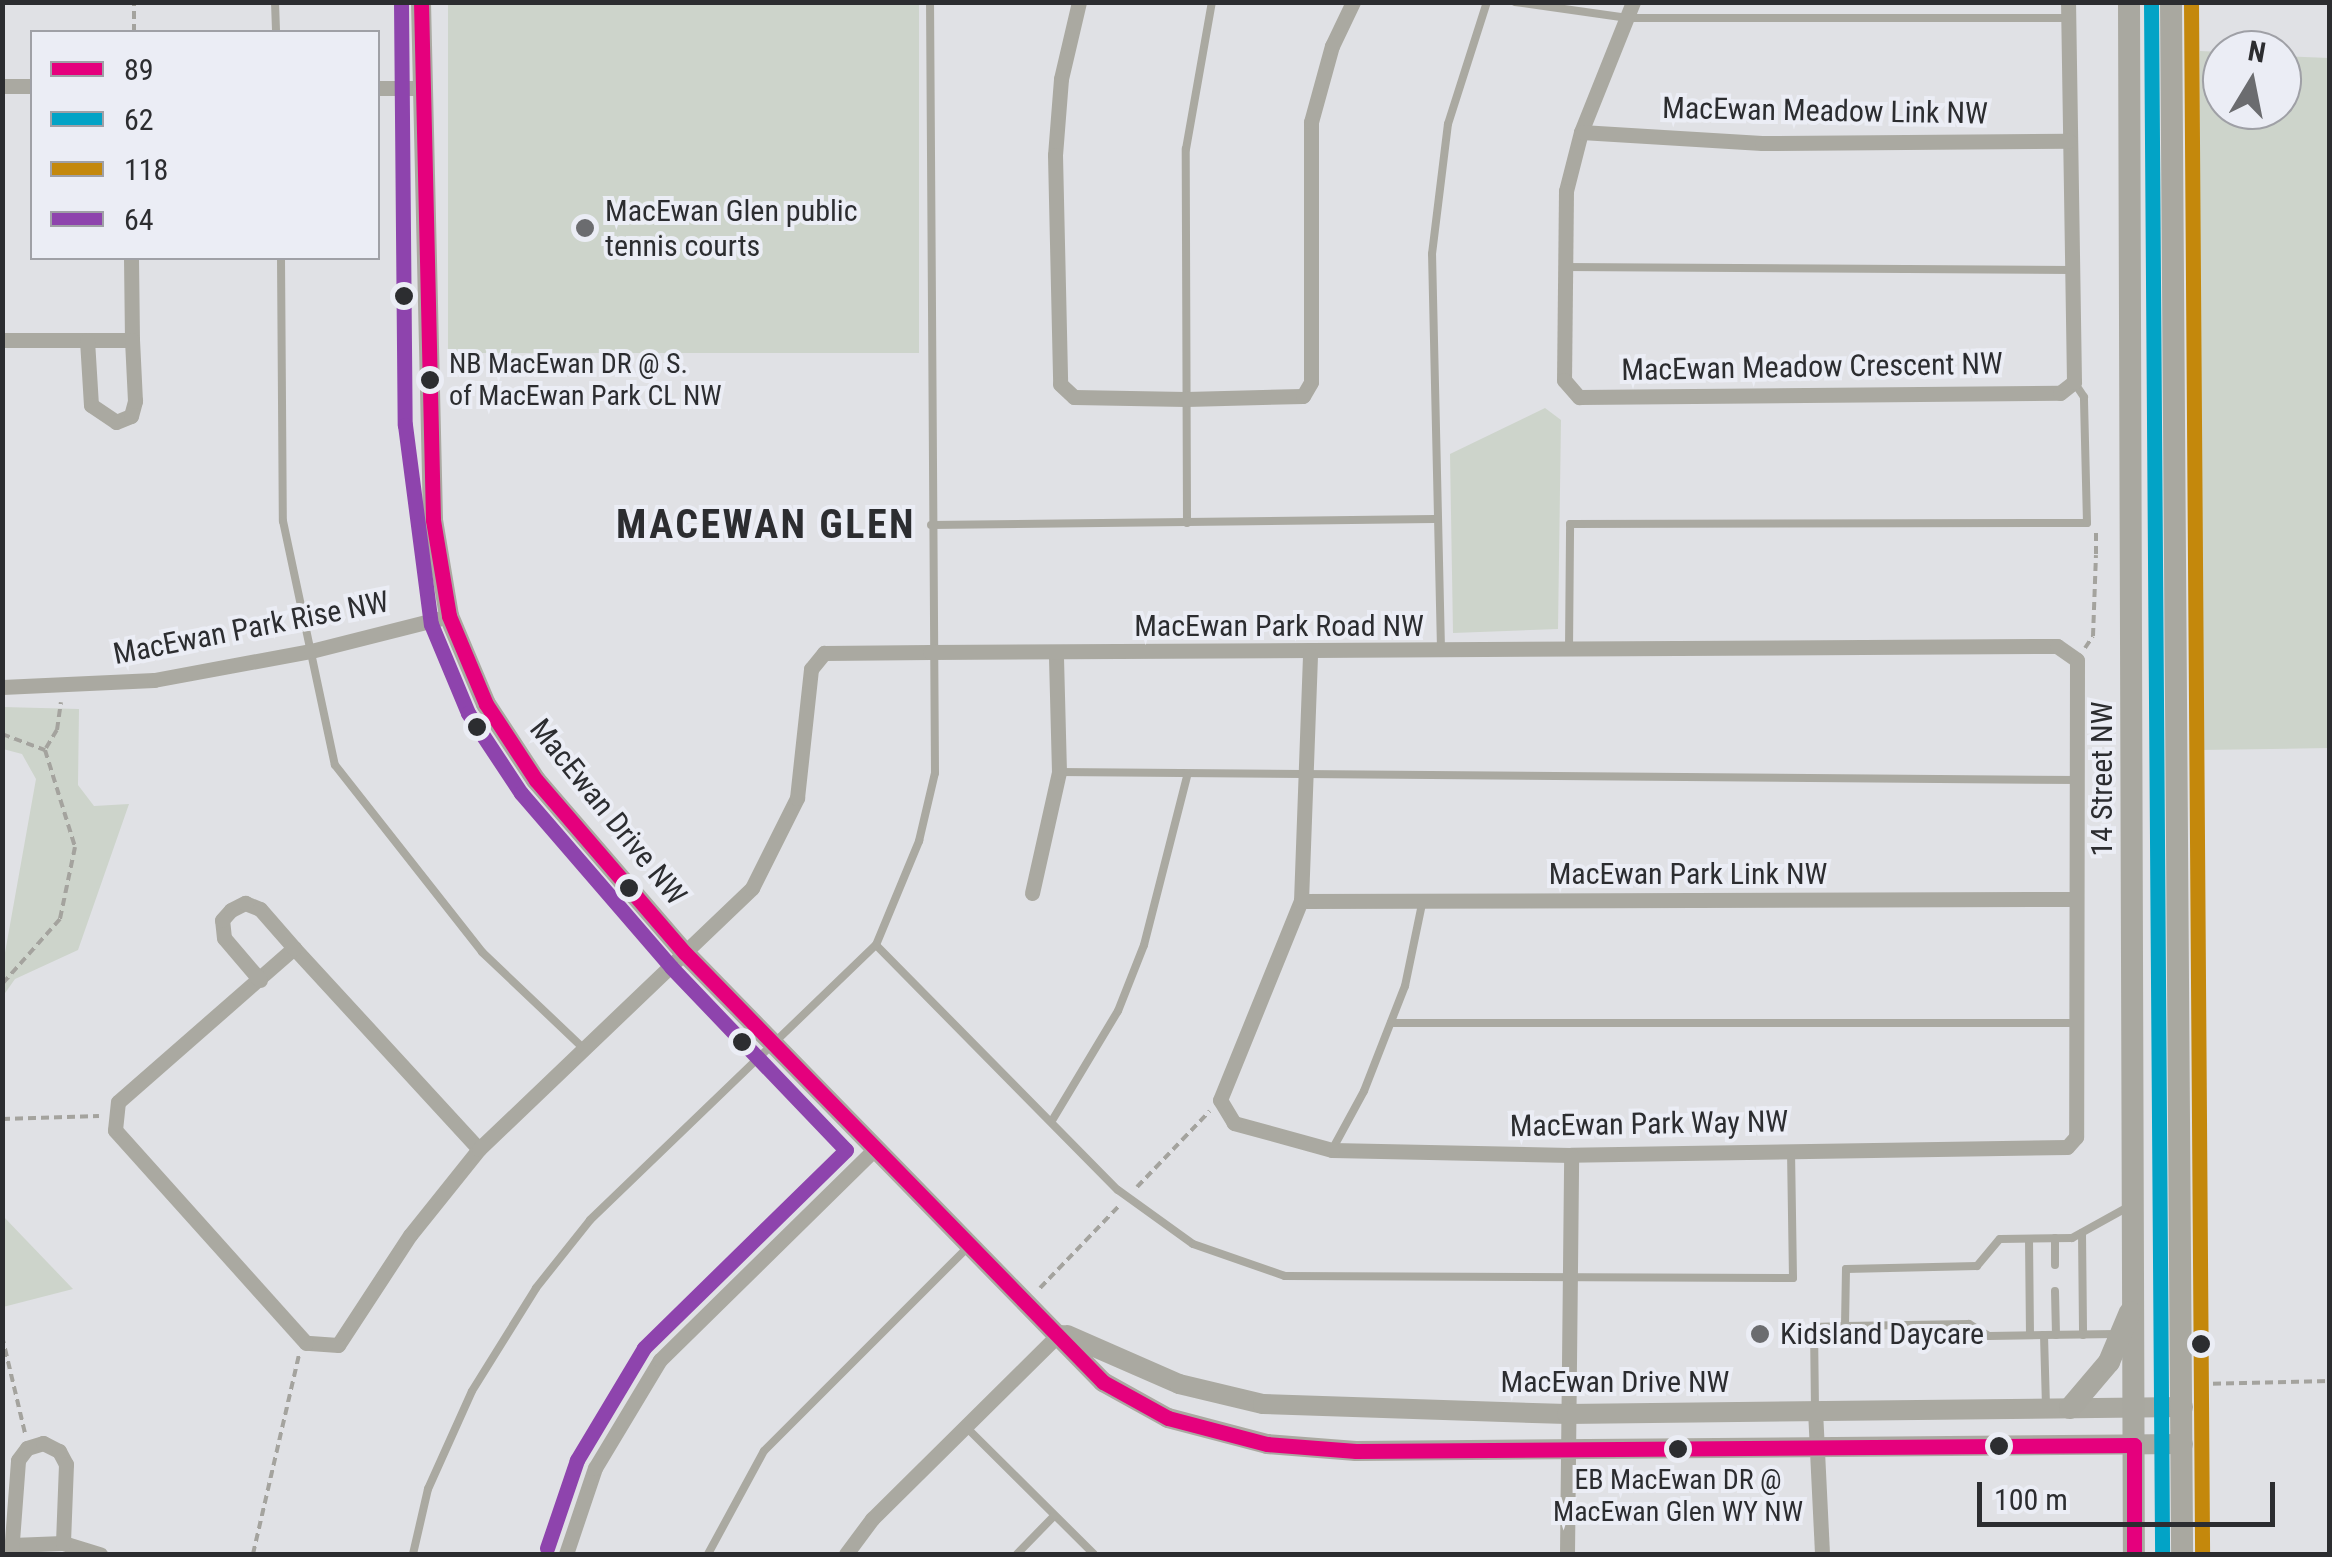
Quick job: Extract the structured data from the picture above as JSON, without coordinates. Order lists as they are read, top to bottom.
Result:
{
  "streets": {
    "main road": ["14 Street NW"],
    "street": [
      "MacEwan Meadow Link NW",
      "MacEwan Meadow Crescent NW",
      "MacEwan Park Road NW",
      "MacEwan Park Rise NW",
      "MacEwan Drive NW",
      "MacEwan Park Link NW",
      "MacEwan Park Way NW"
    ]
  },
  "crossings": [
    ["MacEwan Meadow Link NW", "MacEwan Meadow Crescent NW"],
    ["MacEwan Park Road NW", "MacEwan Drive NW"],
    ["MacEwan Park Road NW", "MacEwan Park Way NW"],
    ["MacEwan Park Rise NW", "MacEwan Drive NW"],
    ["14 Street NW", "MacEwan Drive NW"],
    ["MacEwan Park Link NW", "MacEwan Park Way NW"]
  ],
  "districts": ["MACEWAN GLEN"],
  "places": [
    "MacEwan Glen public tennis courts",
    "NB MacEwan DR @ S. of MacEwan Park CL NW",
    "Kidsland Daycare",
    "EB MacEwan DR @ MacEwan Glen WY NW"
  ],
  "lines": [
    "transit line 89",
    "transit line 62",
    "transit line 118",
    "transit line 64"
  ],
  "legend": [
    "89",
    "62",
    "118",
    "64"
  ],
  "scale_bar": "100 m",
  "north": "top"
}
